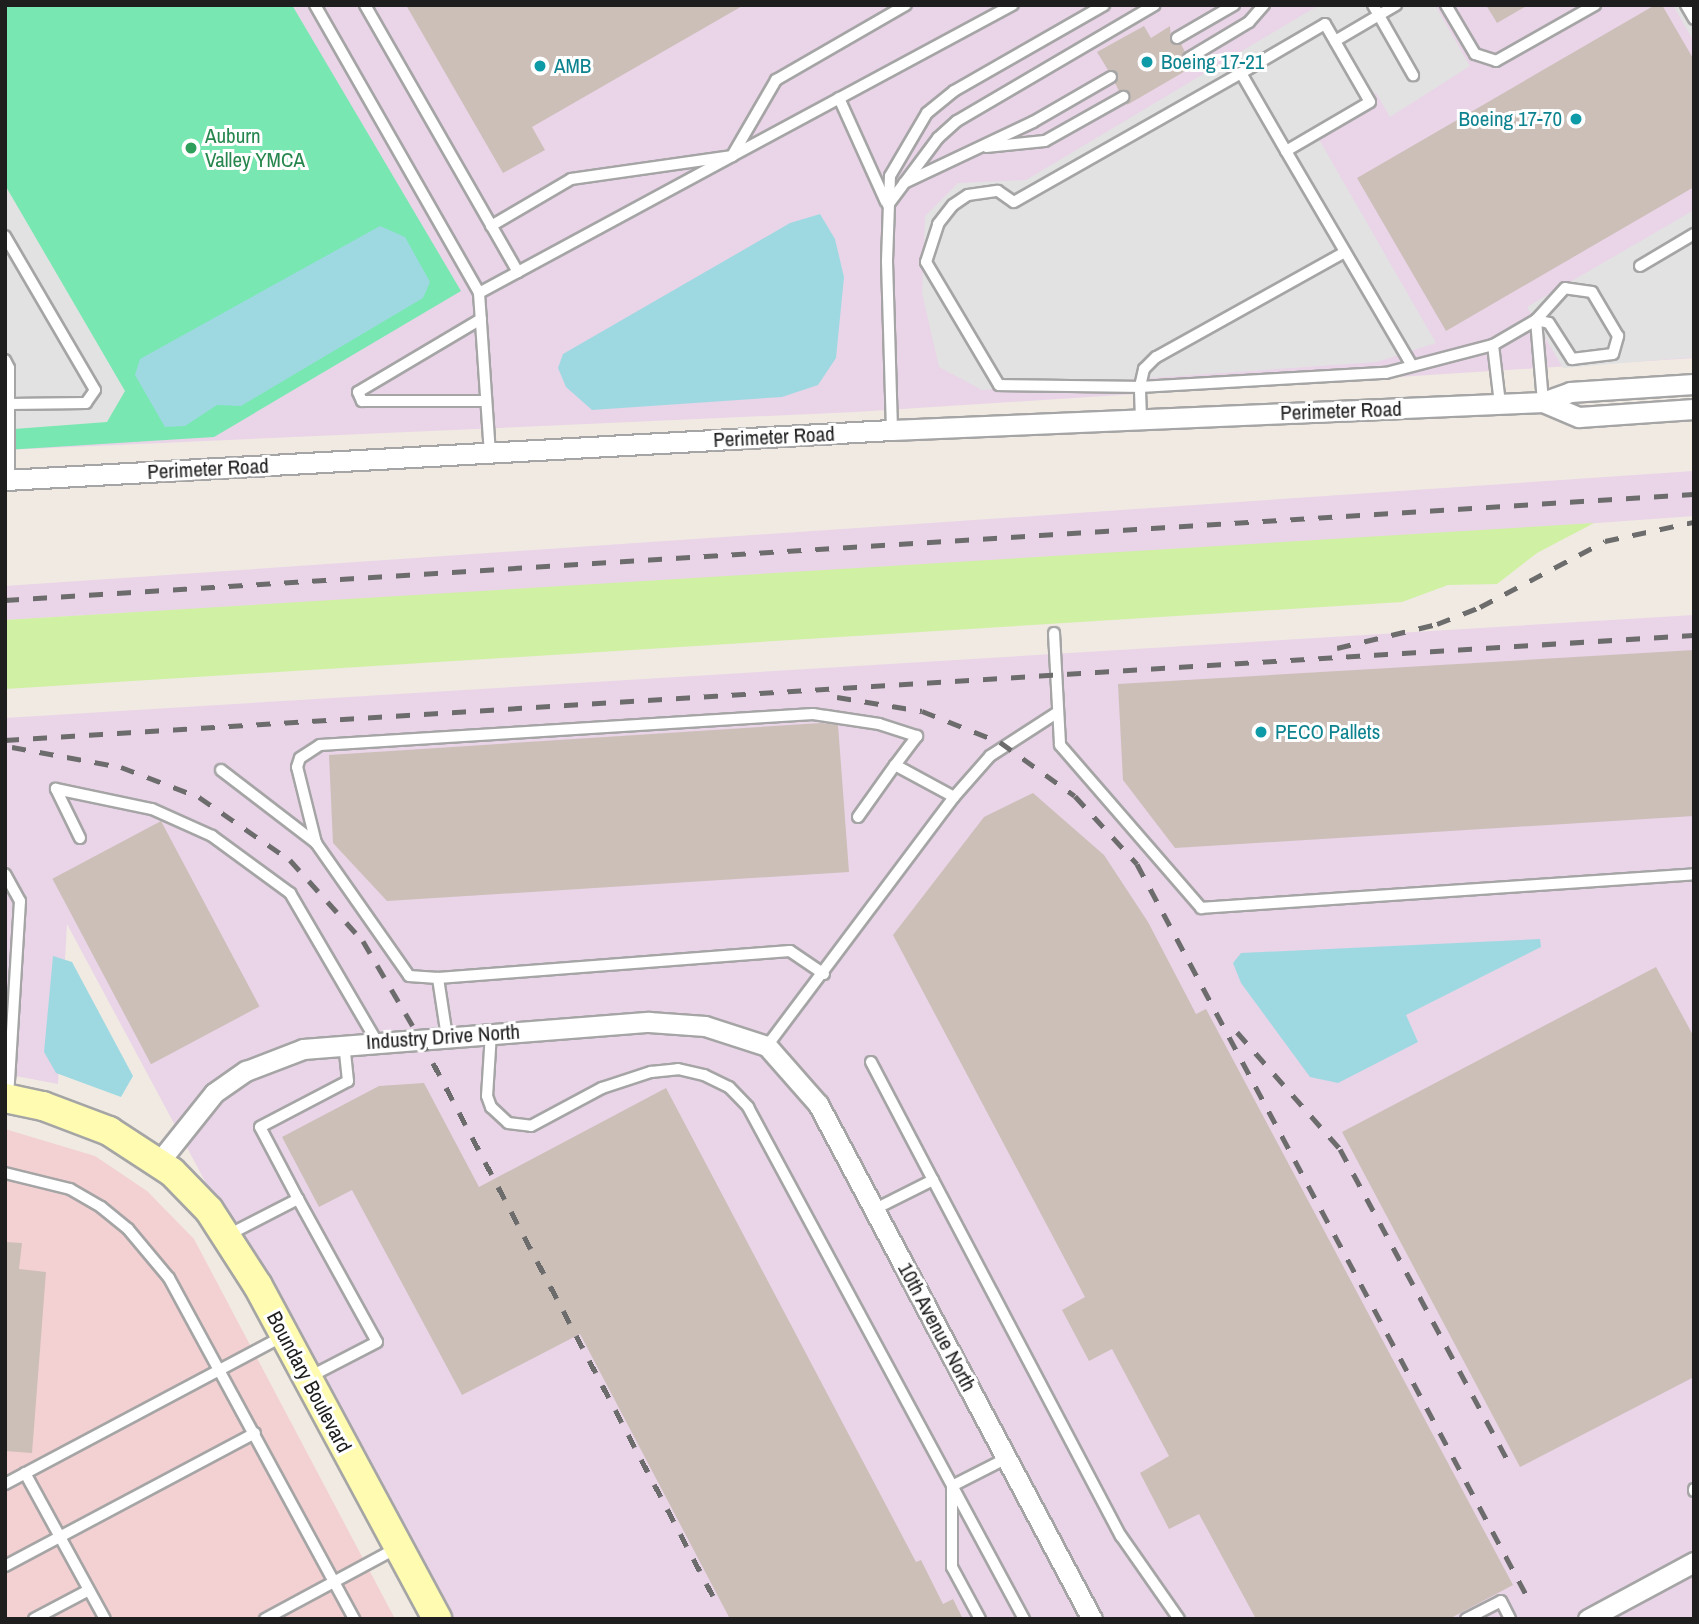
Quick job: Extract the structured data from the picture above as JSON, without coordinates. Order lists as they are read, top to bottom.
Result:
{
  "streets": {
    "street": [
      "Perimeter Road",
      "Industry Drive North",
      "10th Avenue North",
      "Boundary Boulevard"
    ]
  },
  "crossings": [
    ["Industry Drive North", "10th Avenue North"],
    ["Industry Drive North", "Boundary Boulevard"]
  ],
  "places": [
    "Boeing 17-21",
    "AMB",
    "Boeing 17-70",
    "Auburn Valley YMCA",
    "PECO Pallets"
  ]
}
